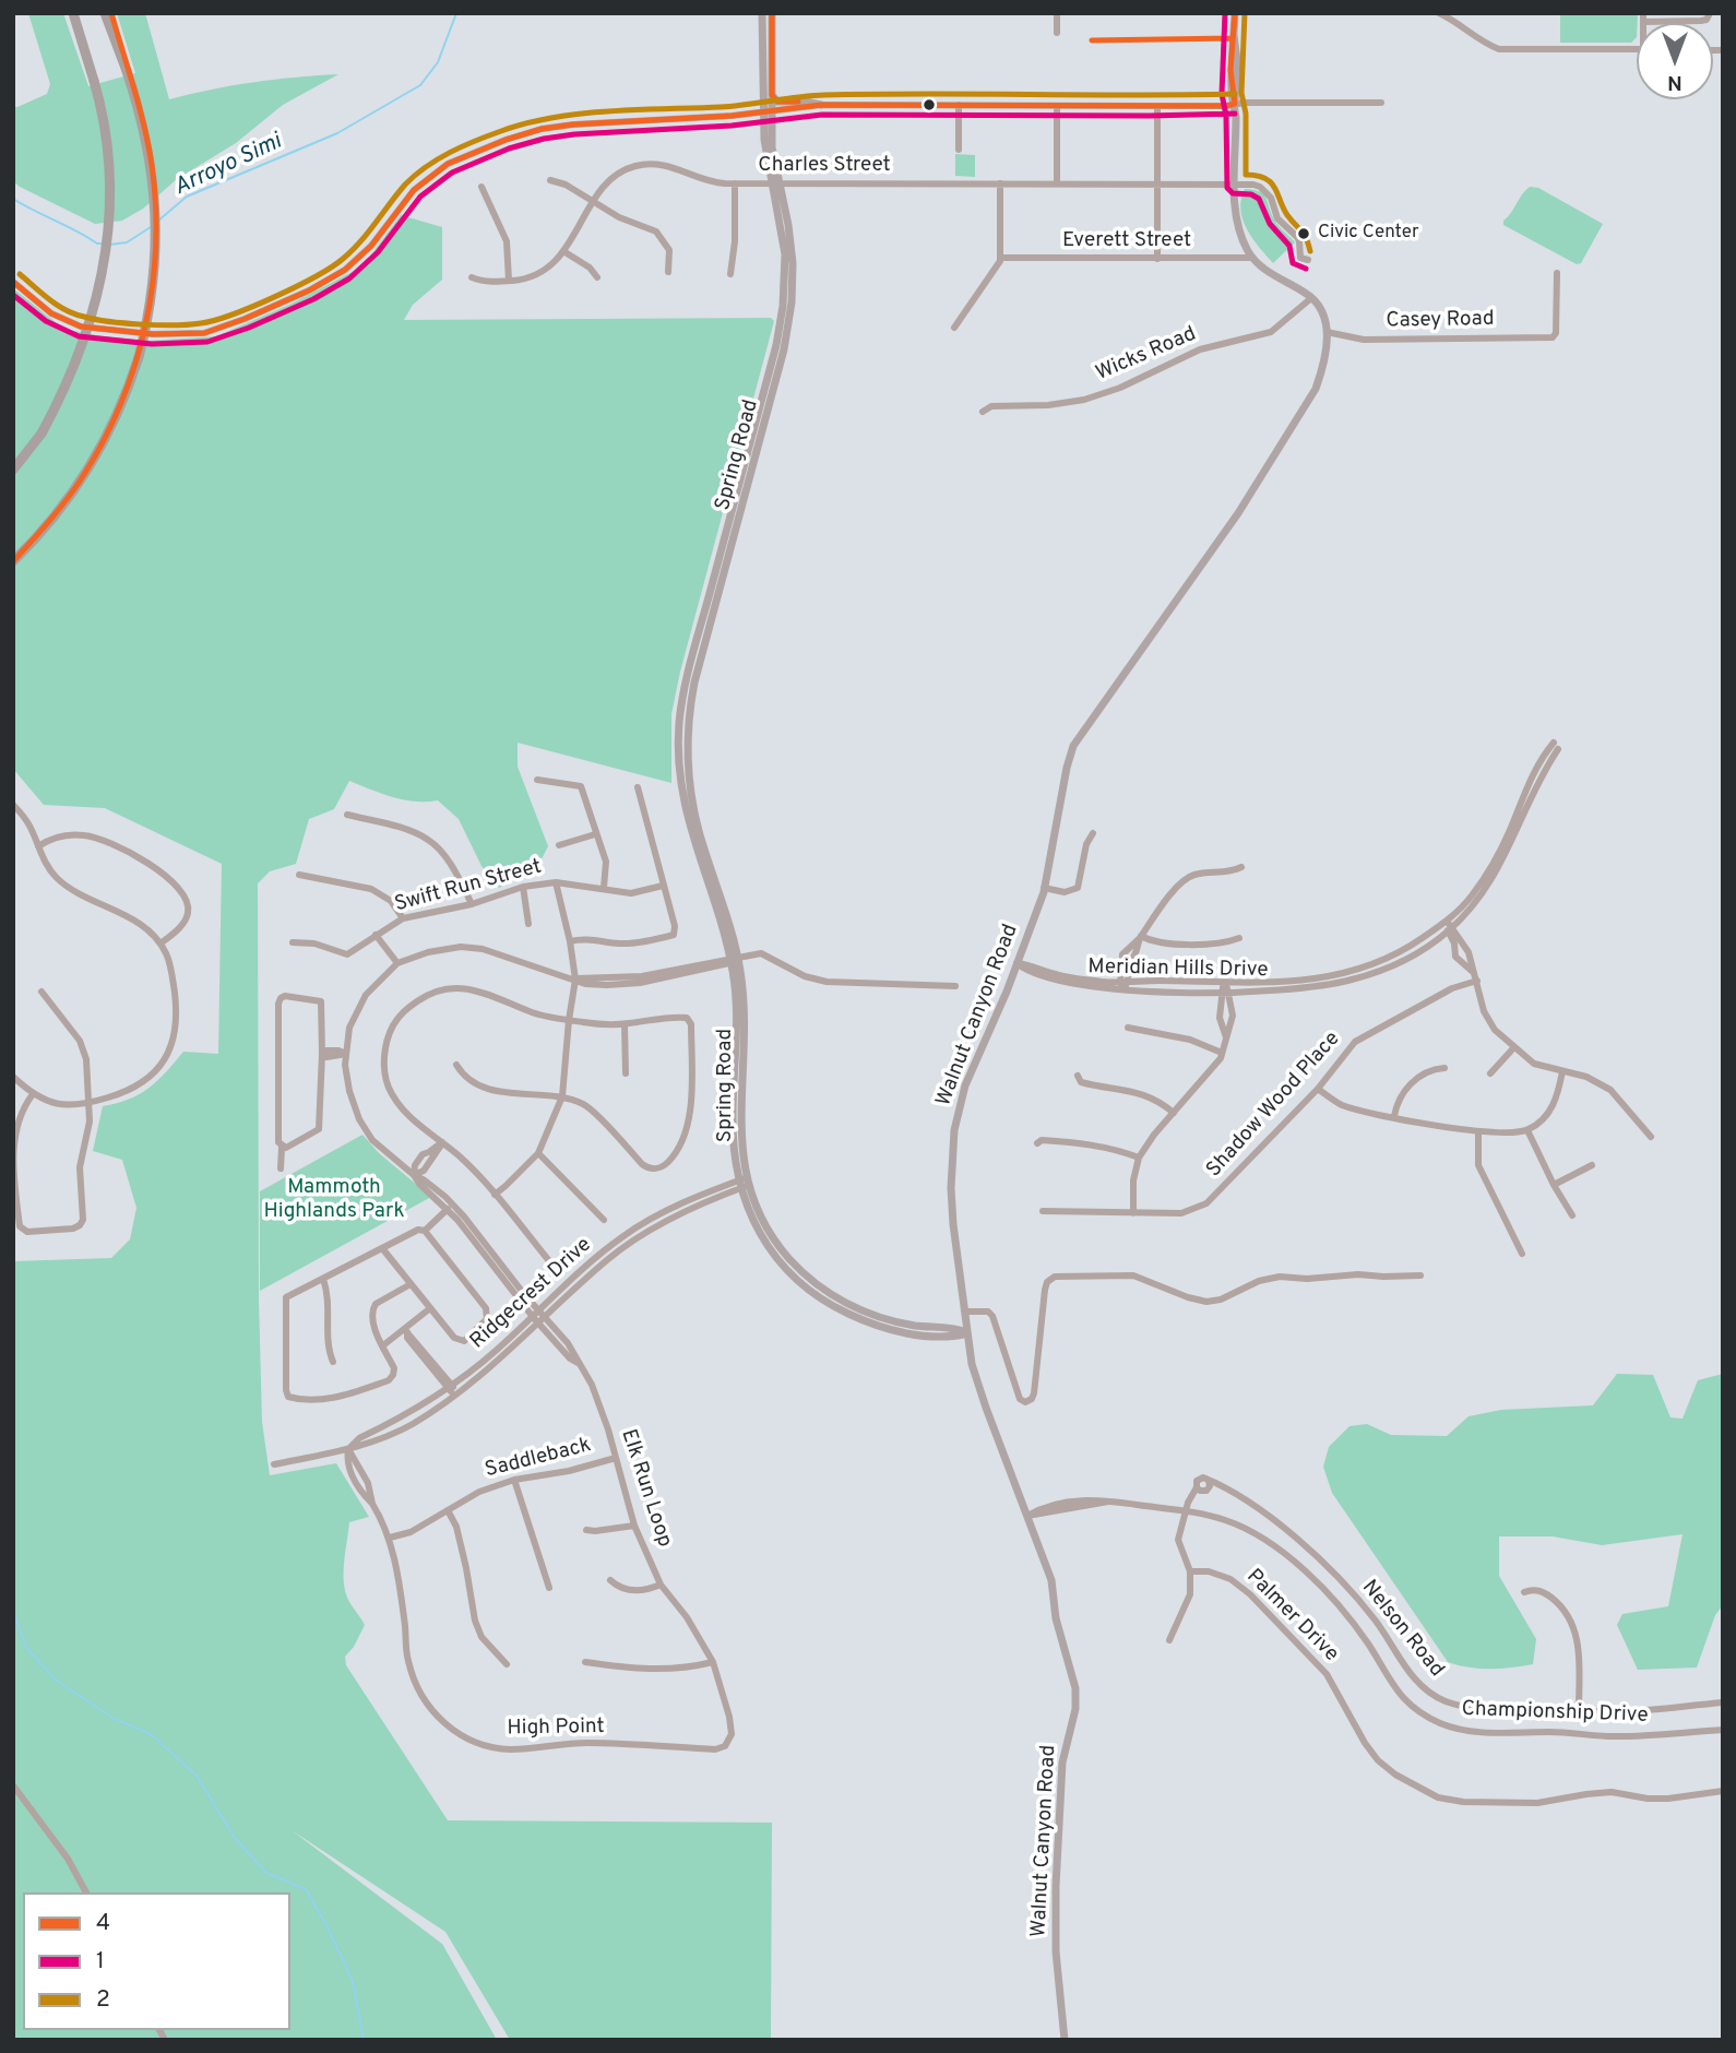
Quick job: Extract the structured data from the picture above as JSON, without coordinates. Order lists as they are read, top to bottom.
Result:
{
  "streets": {
    "main road": ["Spring Road", "Walnut Canyon Road"],
    "street": [
      "Charles Street",
      "Everett Street",
      "Casey Road",
      "Wicks Road",
      "Swift Run Street",
      "Meridian Hills Drive",
      "Shadow Wood Place",
      "Ridgecrest Drive",
      "Saddleback",
      "Elk Run Loop",
      "Palmer Drive",
      "Nelson Road",
      "Championship Drive",
      "High Point"
    ]
  },
  "crossings": [
    ["Charles Street", "Spring Road"],
    ["Casey Road", "Walnut Canyon Road"],
    ["Spring Road", "Walnut Canyon Road"],
    ["Spring Road", "Ridgecrest Drive"],
    ["Spring Road", "Elk Run Loop"],
    ["Meridian Hills Drive", "Walnut Canyon Road"],
    ["Walnut Canyon Road", "Championship Drive"],
    ["Ridgecrest Drive", "Elk Run Loop"],
    ["Ridgecrest Drive", "High Point"],
    ["Saddleback", "Elk Run Loop"],
    ["Saddleback", "High Point"],
    ["Elk Run Loop", "High Point"],
    ["Palmer Drive", "Nelson Road"],
    ["Nelson Road", "Championship Drive"]
  ],
  "water": ["Arroyo Simi"],
  "parks": ["Mammoth Highlands Park"],
  "places": ["Civic Center"],
  "lines": ["transit line 4", "transit line 1", "transit line 2"],
  "legend": ["4", "1", "2"],
  "north": "bottom"
}
